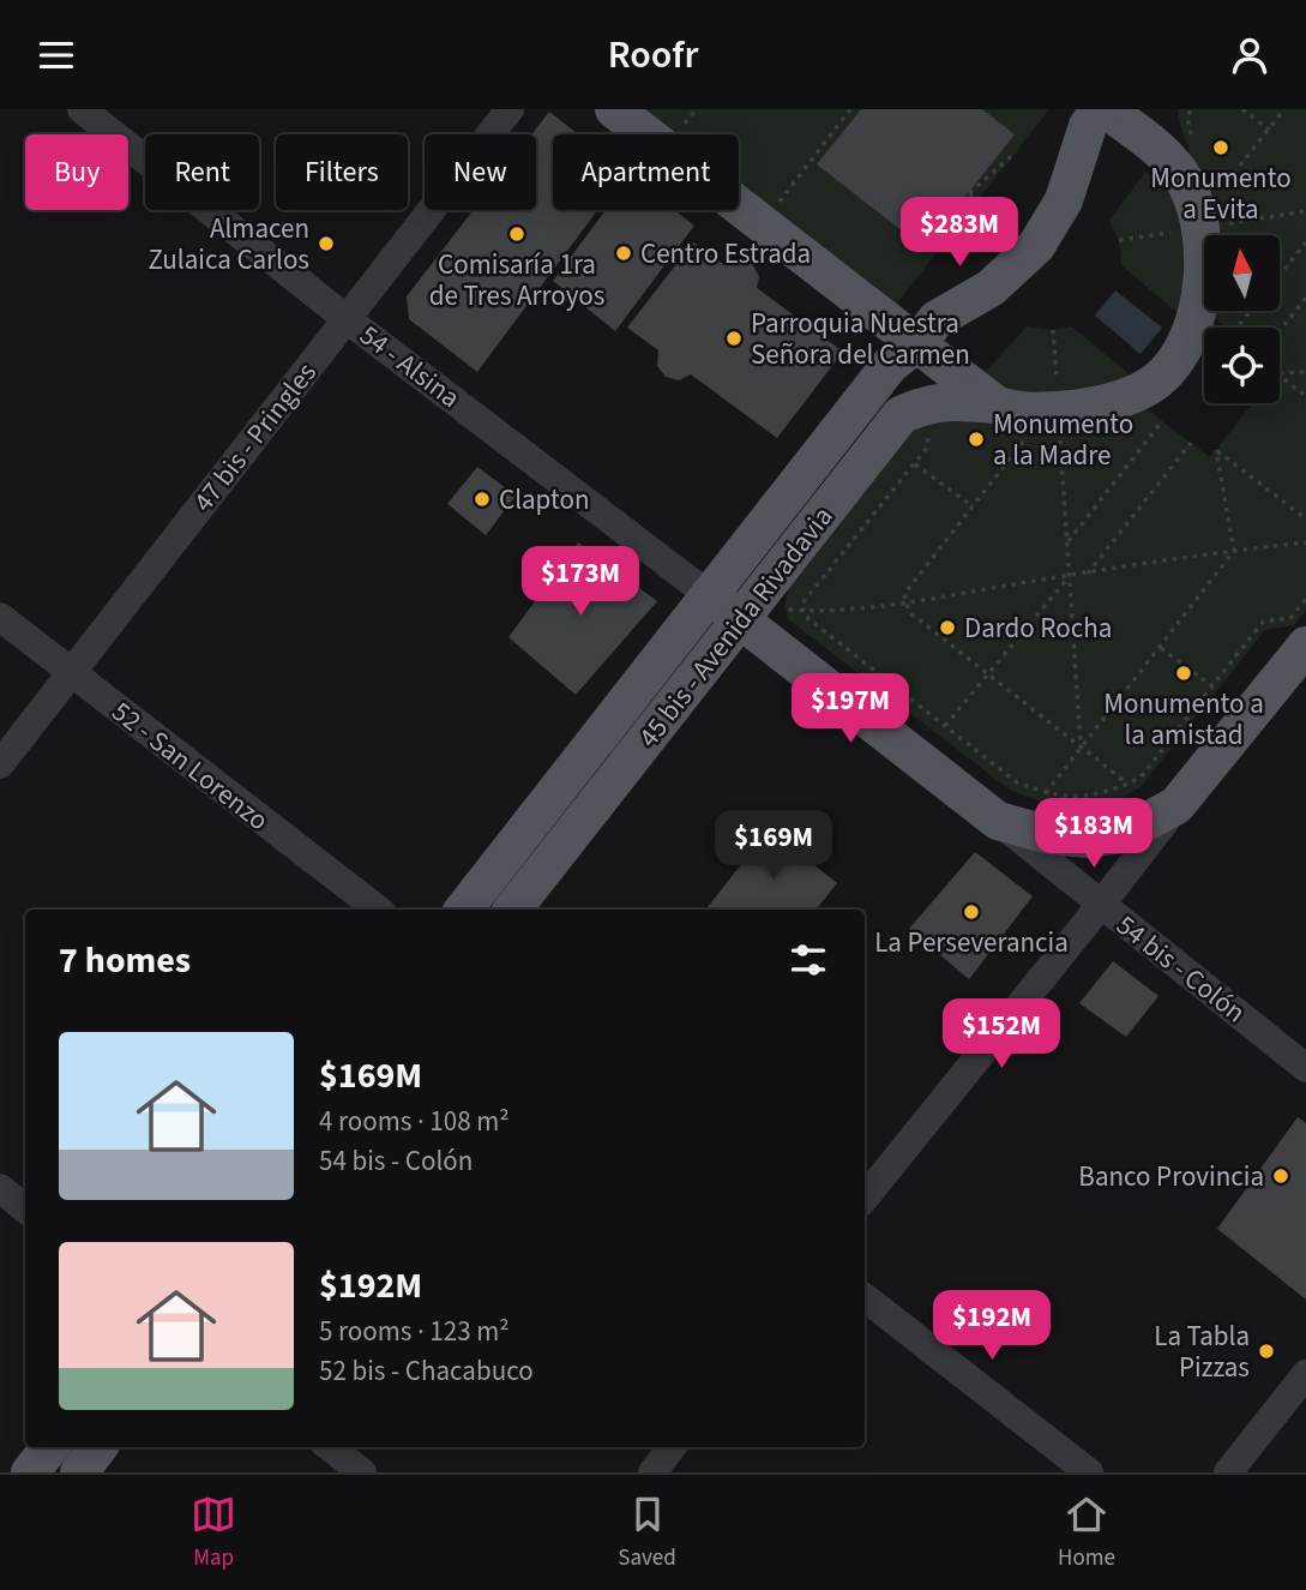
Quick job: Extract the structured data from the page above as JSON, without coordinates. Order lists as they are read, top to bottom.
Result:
{
  "streets": {
    "main road": ["54 - Alsina", "45 bis - Avenida Rivadavia", "54 bis - Colón"],
    "street": ["47 bis - Pringles", "52 - San Lorenzo"]
  },
  "crossings": [
    ["54 - Alsina", "47 bis - Pringles"],
    ["54 - Alsina", "45 bis - Avenida Rivadavia"],
    ["54 - Alsina", "54 bis - Colón"],
    ["47 bis - Pringles", "52 - San Lorenzo"],
    ["45 bis - Avenida Rivadavia", "54 bis - Colón"]
  ],
  "places": [
    "Monumento a Evita",
    "Comisaría 1ra de Tres Arroyos",
    "Almacen Zulaica Carlos",
    "Centro Estrada",
    "Parroquia Nuestra Señora del Carmen",
    "Monumento a la Madre",
    "Clapton",
    "Dardo Rocha",
    "Monumento a la amistad",
    "La Perseverancia",
    "Banco Provincia",
    "La Tabla Pizzas"
  ],
  "north": "top",
  "page": {
    "header": "Roofr",
    "chip": [
      "Buy",
      "Rent",
      "Filters",
      "New",
      "Apartment"
    ],
    "price": [
      "$283M",
      "$173M",
      "$197M",
      "$183M",
      "$169M",
      "$152M",
      "$192M"
    ],
    "heading": "7 homes",
    "list": [
      {
        "name": "$169M",
        "note": "4 rooms · 108 m² · 54 bis - Colón"
      },
      {
        "name": "$192M",
        "note": "5 rooms · 123 m² · 52 bis - Chacabuco"
      }
    ],
    "tabs": ["Map", "Saved", "Home"]
  }
}
